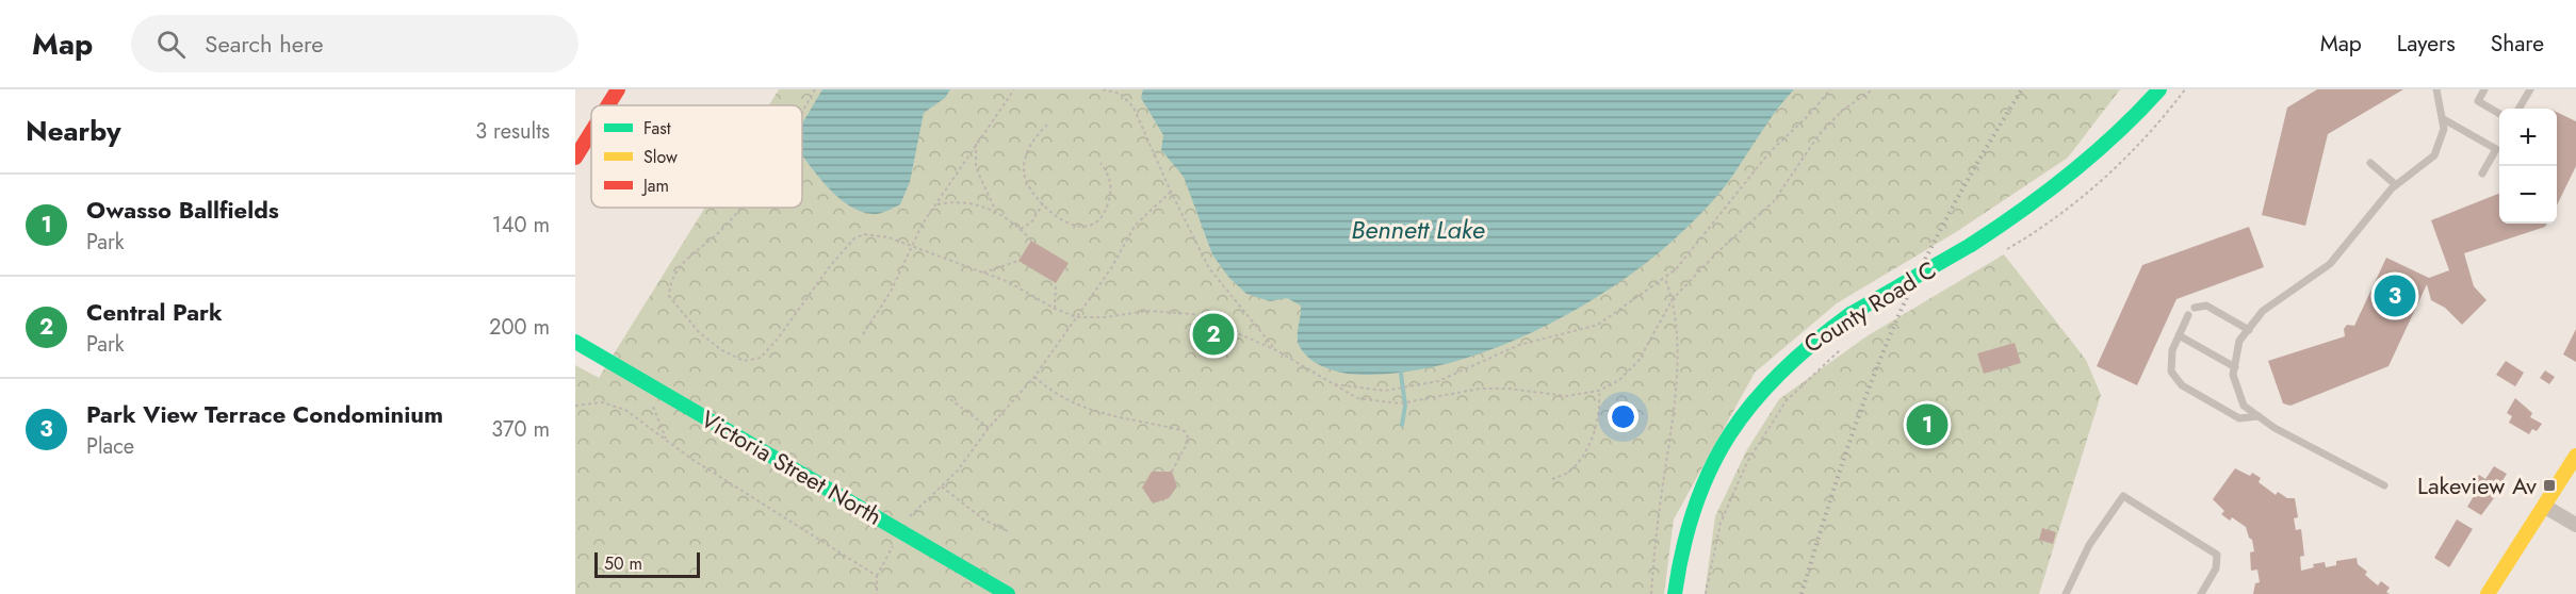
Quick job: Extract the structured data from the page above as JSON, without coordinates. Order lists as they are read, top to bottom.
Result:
{
  "streets": {
    "street": ["County Road C", "Victoria Street North"]
  },
  "water": ["Bennett Lake"],
  "places": {
    "transit": ["Lakeview Av"]
  },
  "legend": ["Fast", "Slow", "Jam"],
  "scale_bar": "50 m",
  "page": {
    "header": "Map",
    "search": "Search here",
    "nav": ["Map", "Layers", "Share"],
    "heading": ["Nearby", "3 results"],
    "map_buttons": ["+", "−"],
    "list": [
      {
        "mark": "1",
        "name": "Owasso Ballfields",
        "note": "Park",
        "value": "140 m"
      },
      {
        "mark": "2",
        "name": "Central Park",
        "note": "Park",
        "value": "200 m"
      },
      {
        "mark": "3",
        "name": "Park View Terrace Condominium",
        "note": "Place",
        "value": "370 m"
      }
    ],
    "pins": ["3", "2", "1"],
    "scale": "50 m"
  }
}
